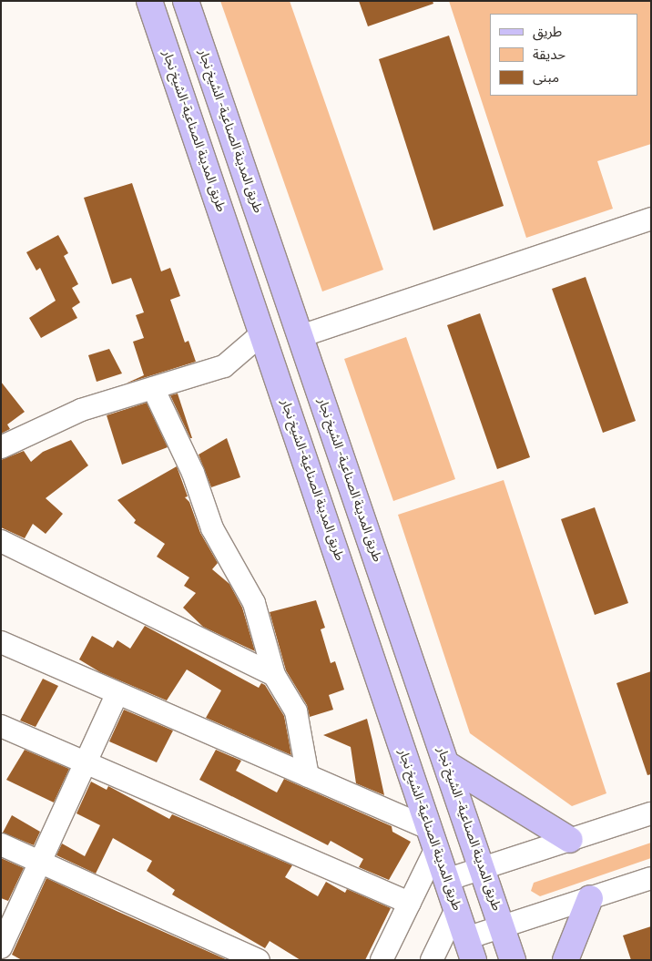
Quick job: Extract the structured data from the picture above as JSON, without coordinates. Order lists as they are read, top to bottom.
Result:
{
  "streets": {
    "main road": ["طريق المدينة الصناعية-الشيخ نجار", "طريق المدينة الصناعية- الشيخ نجار"]
  },
  "legend": ["طريق", "حديقة", "مبنى"]
}
